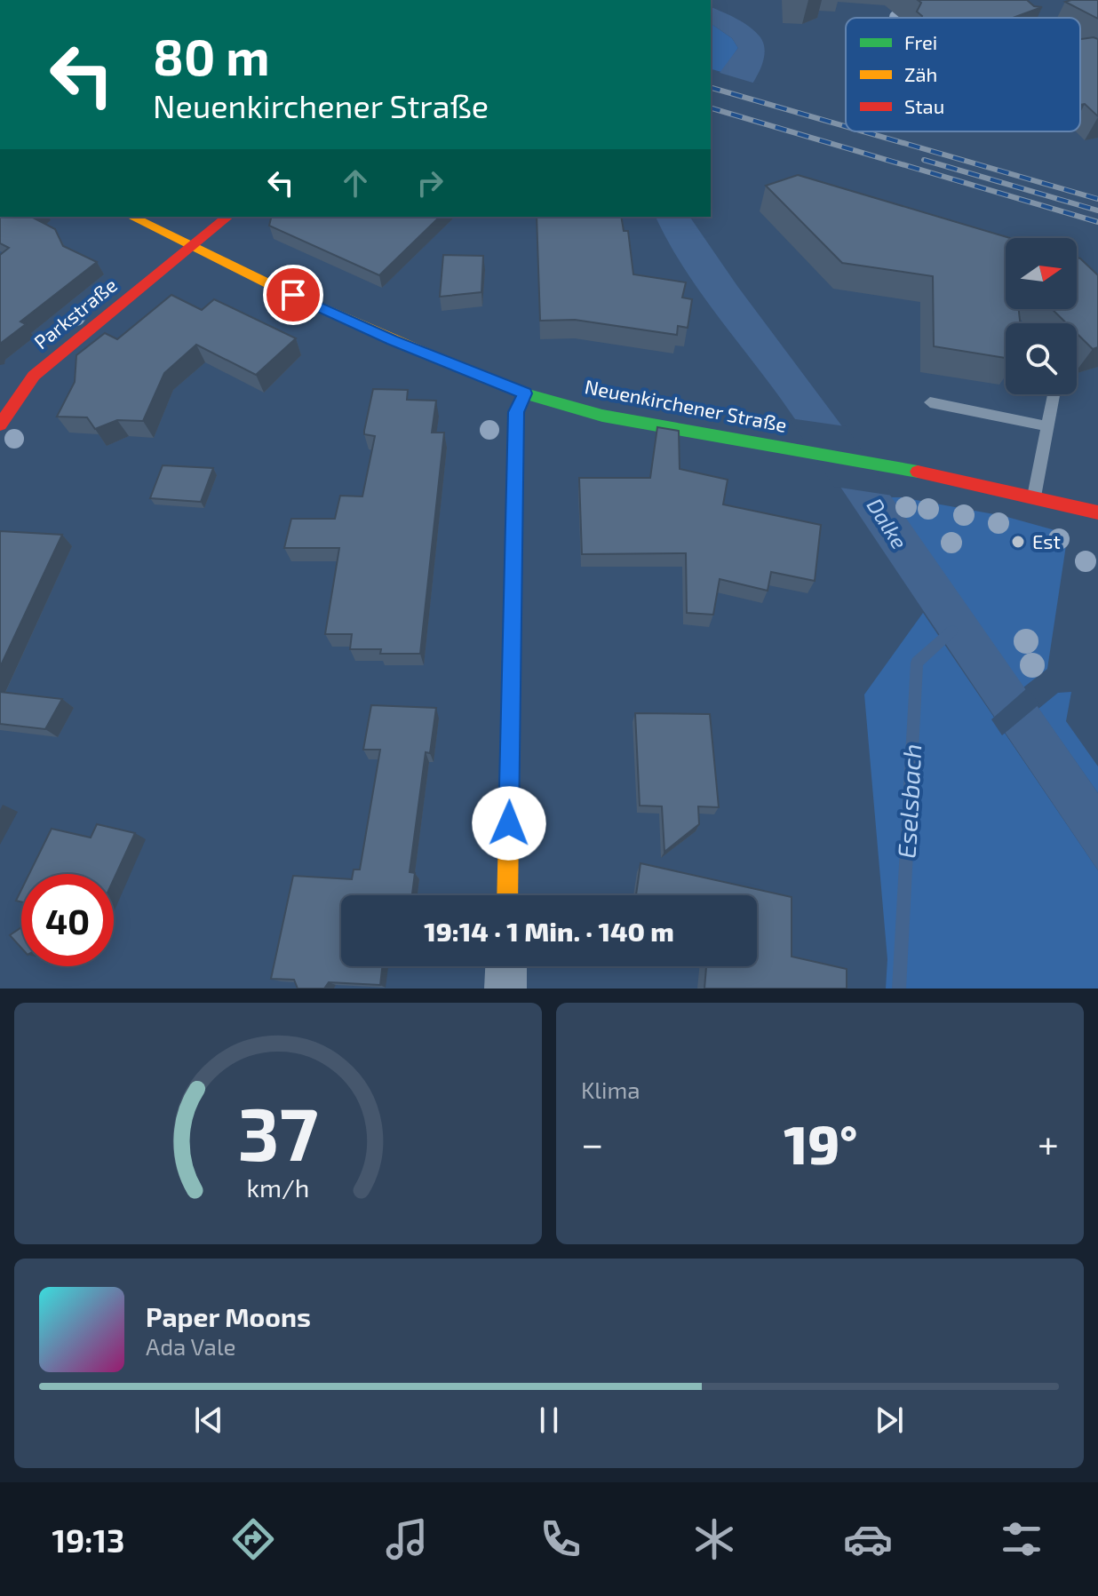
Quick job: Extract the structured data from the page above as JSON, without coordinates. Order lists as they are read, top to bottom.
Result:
{
  "streets": {
    "main road": ["Parkstraße", "Neuenkirchener Straße"]
  },
  "crossings": [
    ["Parkstraße", "Neuenkirchener Straße"]
  ],
  "water": ["Dalke", "Eselsbach"],
  "places": ["Est"],
  "legend": ["Frei", "Zäh", "Stau"],
  "north": "right",
  "page": {
    "turn": ["80 m", "Neuenkirchener Straße"],
    "limit": "40",
    "trip": "19:14 · 1 Min. · 140 m",
    "tile": "Klima",
    "heat": ["−", "19°", "+"],
    "song": ["Paper Moons", "Ada Vale"],
    "tabs": "19:13",
    "gauge": ["37", "km/h"]
  }
}
